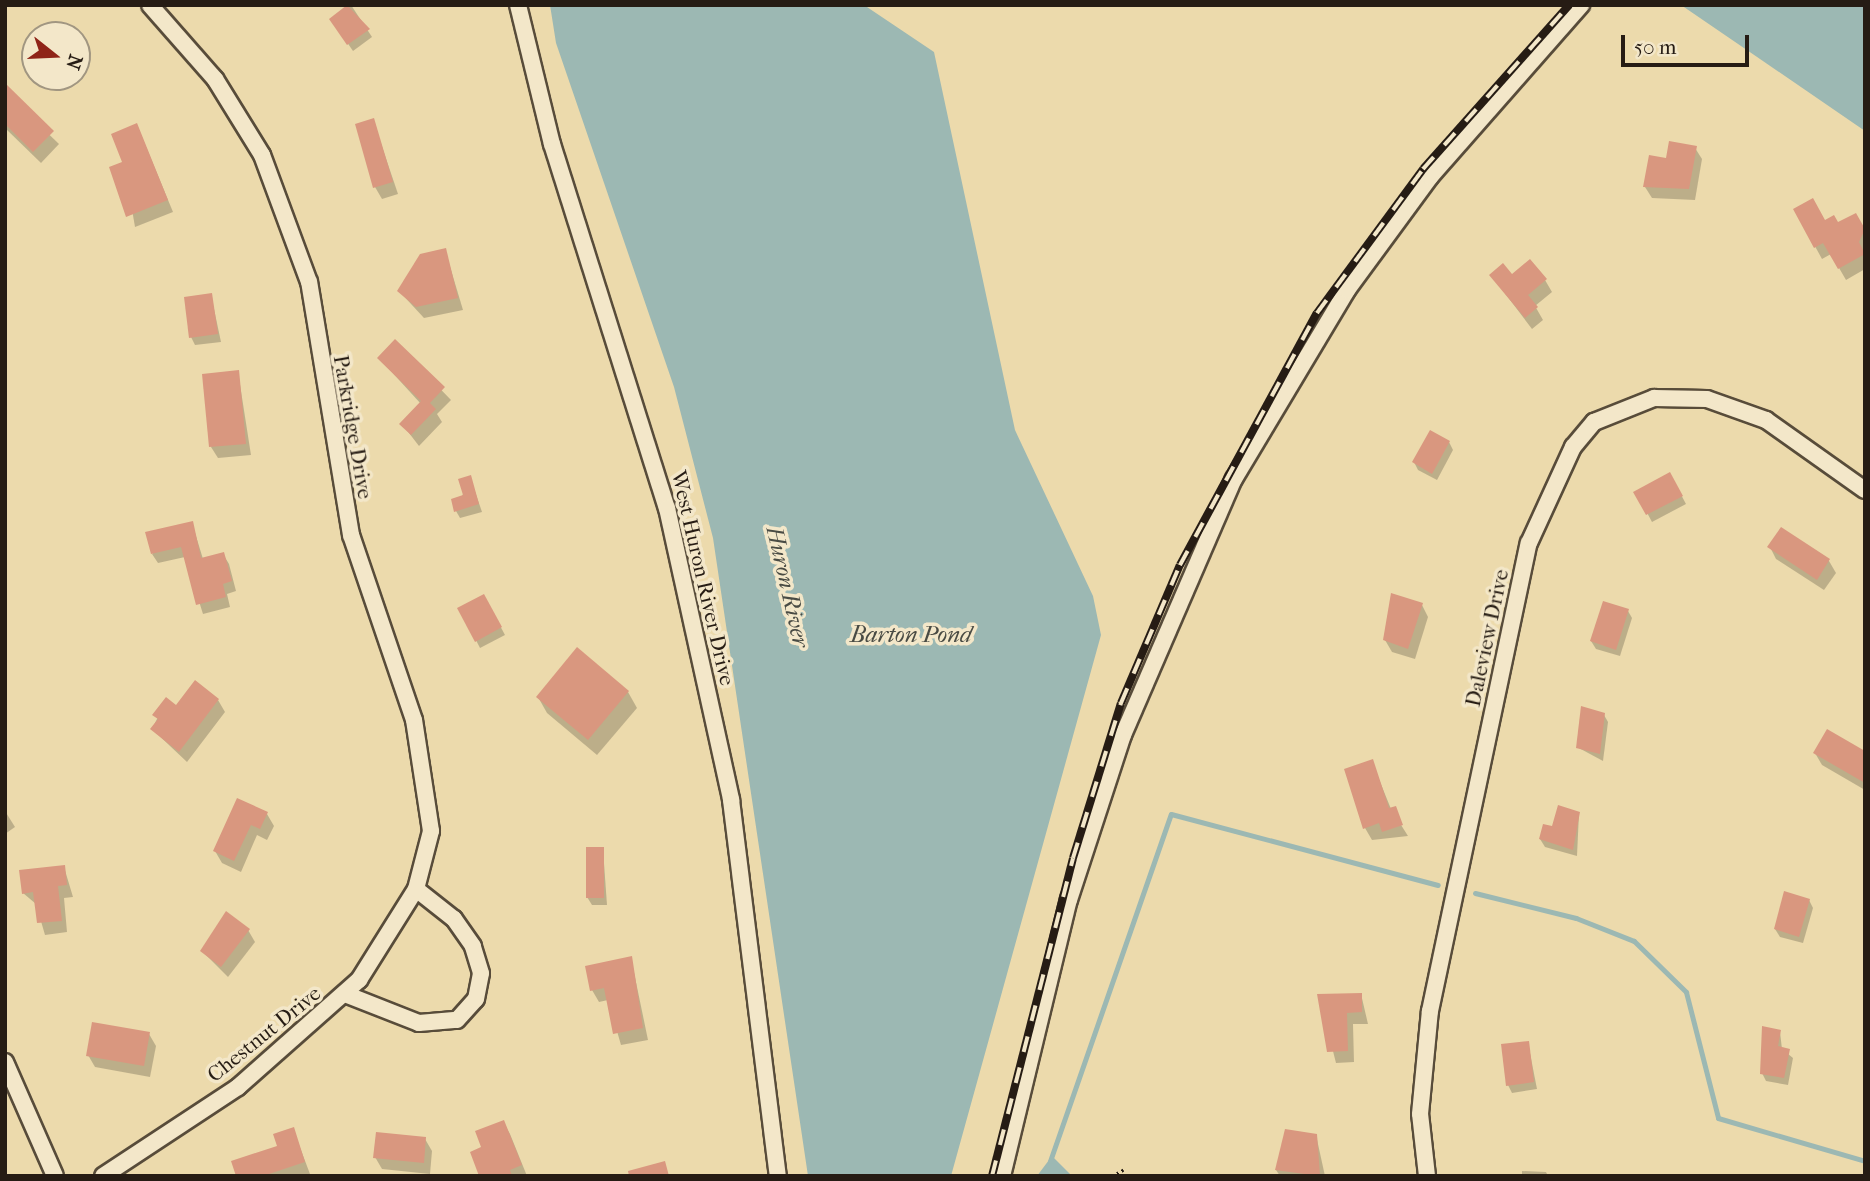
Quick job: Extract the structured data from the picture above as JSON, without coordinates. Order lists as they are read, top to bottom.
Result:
{
  "streets": {
    "street": [
      "Parkridge Drive",
      "West Huron River Drive",
      "Daleview Drive",
      "Chestnut Drive"
    ]
  },
  "crossings": [
    ["Parkridge Drive", "Chestnut Drive"]
  ],
  "water": ["Huron River", "Barton Pond"],
  "scale_bar": "50 m",
  "north": "right"
}
